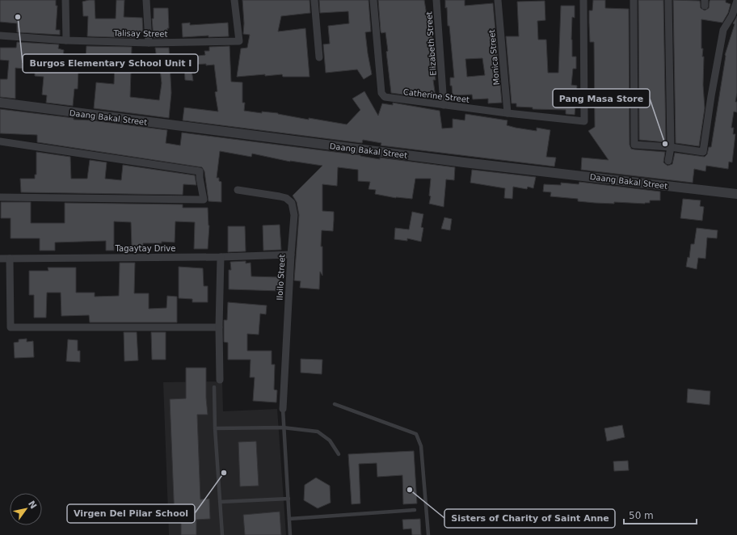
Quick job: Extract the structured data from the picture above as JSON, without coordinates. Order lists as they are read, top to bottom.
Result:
{
  "streets": {
    "street": [
      "Talisay Street",
      "Elizabeth Street",
      "Monica Street",
      "Catherine Street",
      "Daang Bakal Street",
      "Tagaytay Drive",
      "Iloilo Street"
    ]
  },
  "crossings": [
    ["Elizabeth Street", "Catherine Street"],
    ["Monica Street", "Catherine Street"],
    ["Tagaytay Drive", "Iloilo Street"]
  ],
  "places": [
    "Burgos Elementary School Unit I",
    "Pang Masa Store",
    "Virgen Del Pilar School",
    "Sisters of Charity of Saint Anne"
  ],
  "scale_bar": "50 m",
  "north": "top right"
}
